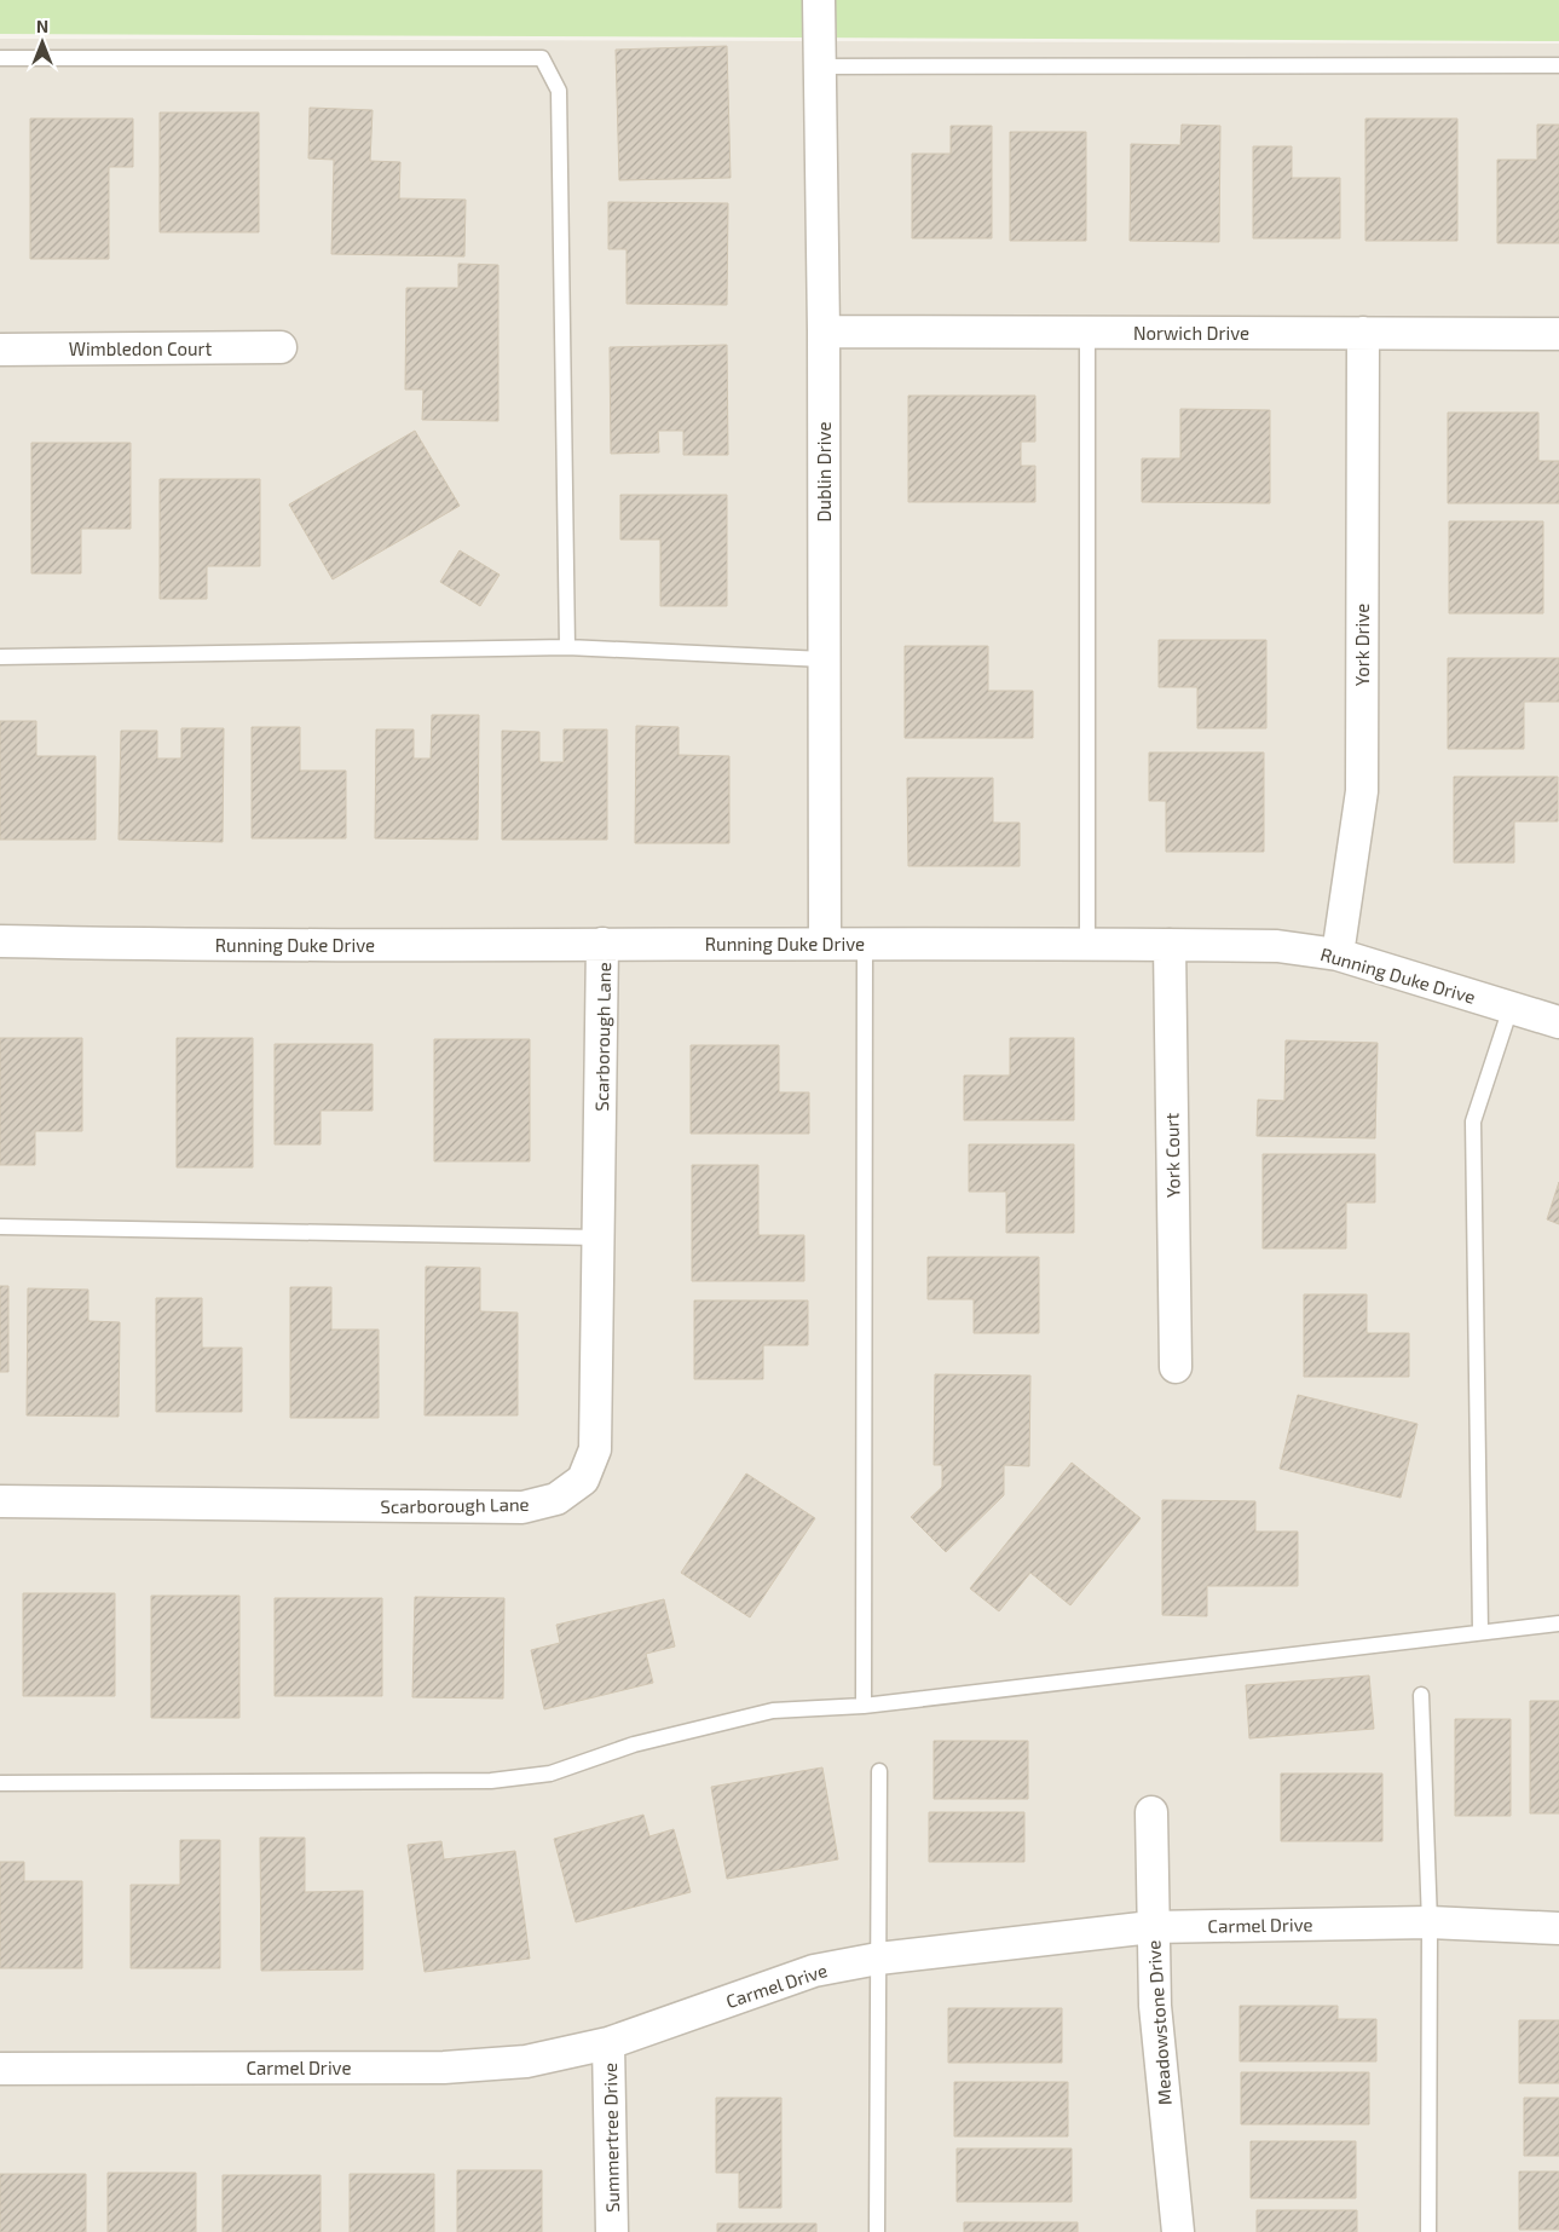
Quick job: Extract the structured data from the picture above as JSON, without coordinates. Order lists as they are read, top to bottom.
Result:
{
  "streets": {
    "street": [
      "Norwich Drive",
      "Wimbledon Court",
      "Dublin Drive",
      "York Drive",
      "Running Duke Drive",
      "Scarborough Lane",
      "York Court",
      "Carmel Drive",
      "Meadowstone Drive",
      "Summertree Drive"
    ]
  },
  "crossings": [
    ["Norwich Drive", "Dublin Drive"],
    ["Norwich Drive", "York Drive"],
    ["Dublin Drive", "Running Duke Drive"],
    ["York Drive", "Running Duke Drive"],
    ["Running Duke Drive", "Scarborough Lane"],
    ["Running Duke Drive", "York Court"],
    ["Carmel Drive", "Meadowstone Drive"],
    ["Carmel Drive", "Summertree Drive"]
  ],
  "north": "top"
}
